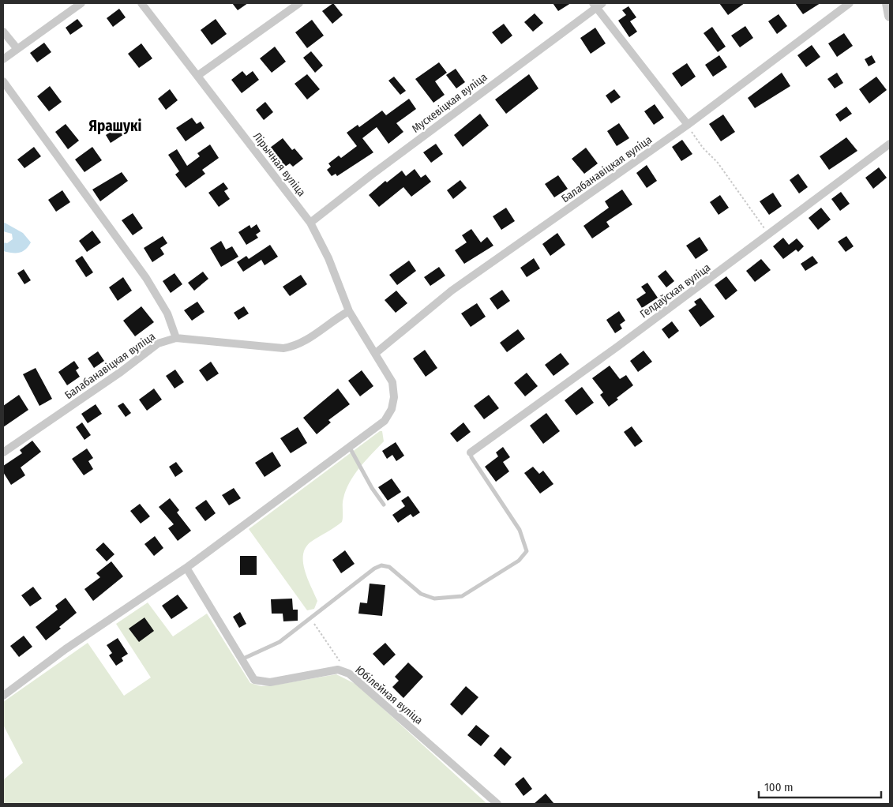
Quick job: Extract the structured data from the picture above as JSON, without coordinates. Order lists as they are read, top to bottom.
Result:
{
  "streets": {
    "street": [
      "Мускевіцкая вуліца",
      "Лірычная вуліца",
      "Балабанавіцкая вуліца",
      "Гелдаўская вуліца",
      "Юбілейная вуліца"
    ]
  },
  "crossings": [
    ["Мускевіцкая вуліца", "Лірычная вуліца"],
    ["Лірычная вуліца", "Балабанавіцкая вуліца"],
    ["Лірычная вуліца", "Юбілейная вуліца"]
  ],
  "districts": ["Ярашукі"],
  "scale_bar": "100 m"
}
